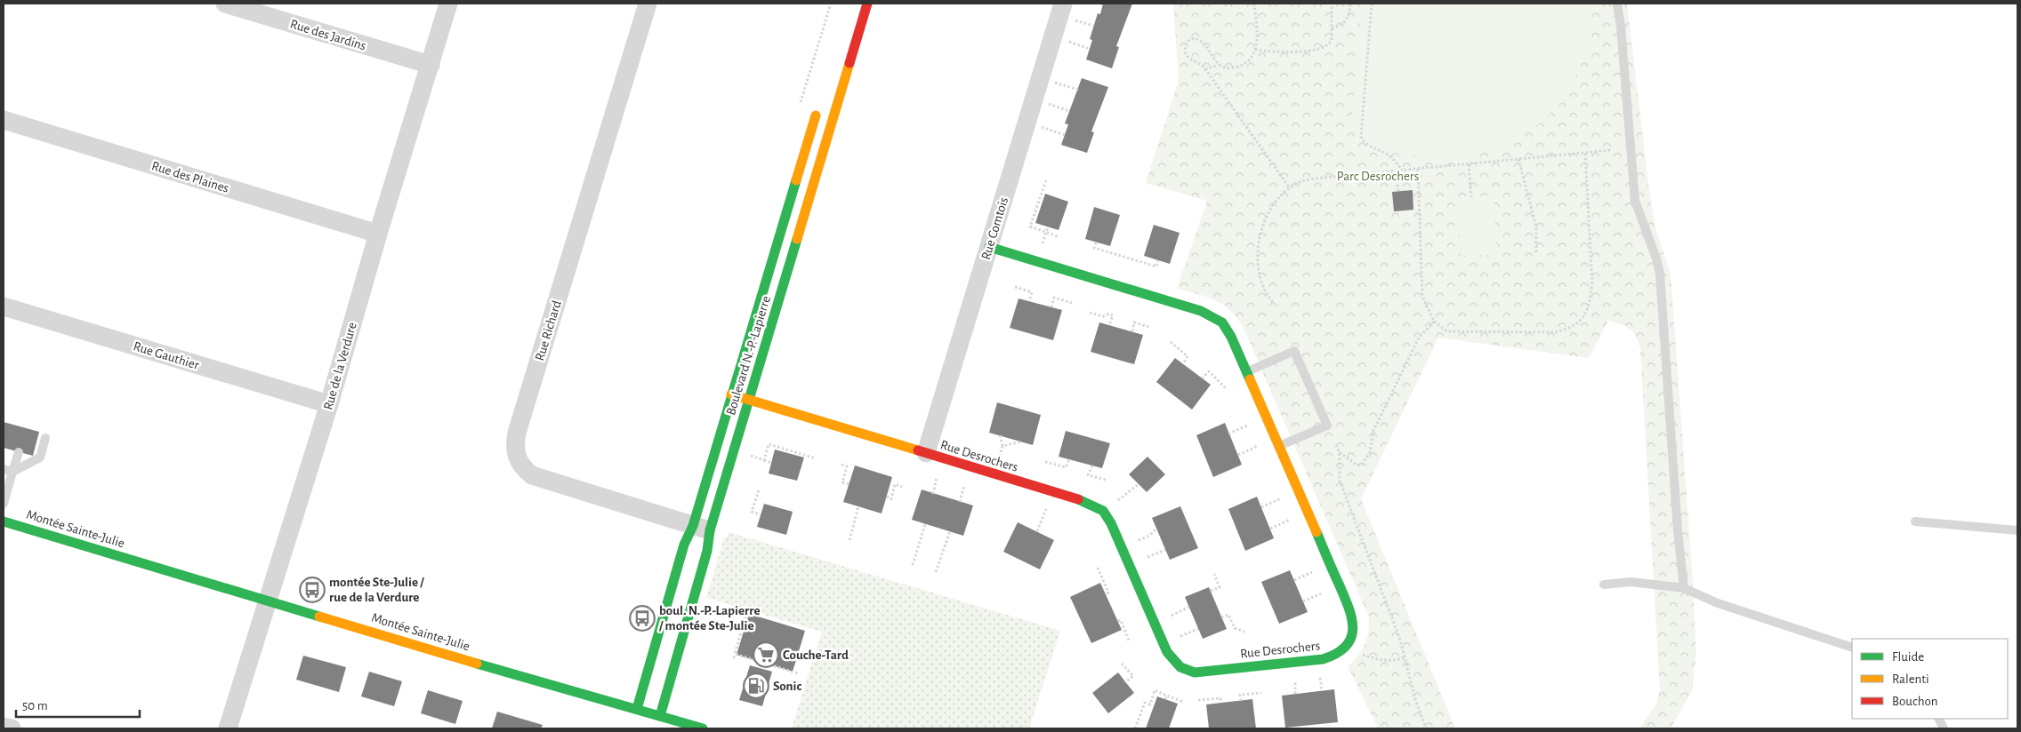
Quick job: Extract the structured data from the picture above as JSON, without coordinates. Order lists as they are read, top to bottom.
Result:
{
  "streets": {
    "street": [
      "Rue des Jardins",
      "Rue des Plaines",
      "Rue Comtois",
      "Rue Richard",
      "Rue Gauthier",
      "Boulevard N.-P.-Lapierre",
      "Rue de la Verdure",
      "Rue Desrochers",
      "Montée Sainte-Julie"
    ]
  },
  "crossings": [
    ["Rue des Jardins", "Rue de la Verdure"],
    ["Rue des Plaines", "Rue de la Verdure"],
    ["Rue Comtois", "Rue Desrochers"],
    ["Rue Richard", "Boulevard N.-P.-Lapierre"],
    ["Rue Gauthier", "Rue de la Verdure"],
    ["Boulevard N.-P.-Lapierre", "Rue Desrochers"],
    ["Boulevard N.-P.-Lapierre", "Montée Sainte-Julie"],
    ["Rue de la Verdure", "Montée Sainte-Julie"]
  ],
  "parks": ["Parc Desrochers"],
  "places": {
    "bus stop": ["montée Ste-Julie / rue de la Verdure", "boul. N.-P.-Lapierre / montée Ste-Julie"],
    "supermarket": ["Couche-Tard"],
    "fuel station": ["Sonic"]
  },
  "legend": ["Fluide", "Ralenti", "Bouchon"],
  "scale_bar": "50 m"
}
